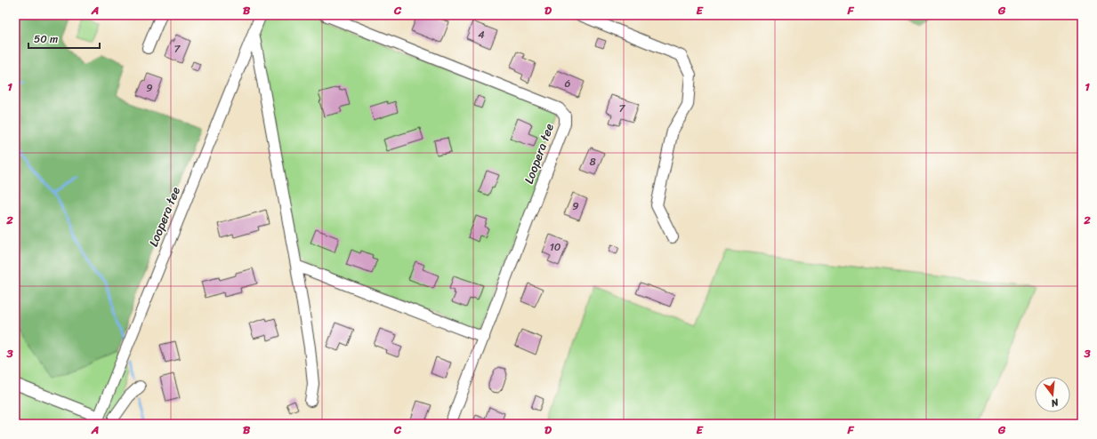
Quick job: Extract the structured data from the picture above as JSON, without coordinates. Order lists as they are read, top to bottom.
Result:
{
  "streets": {
    "street": ["Loopera tee"]
  },
  "house_numbers": [
    "4",
    "7",
    "6",
    "9",
    "7",
    "8",
    "9",
    "10"
  ],
  "scale_bar": "50 m",
  "north": "bottom",
  "grid": {
    "columns": [
      "A",
      "B",
      "C",
      "D",
      "E",
      "F",
      "G"
    ],
    "rows": ["1", "2", "3"]
  }
}
